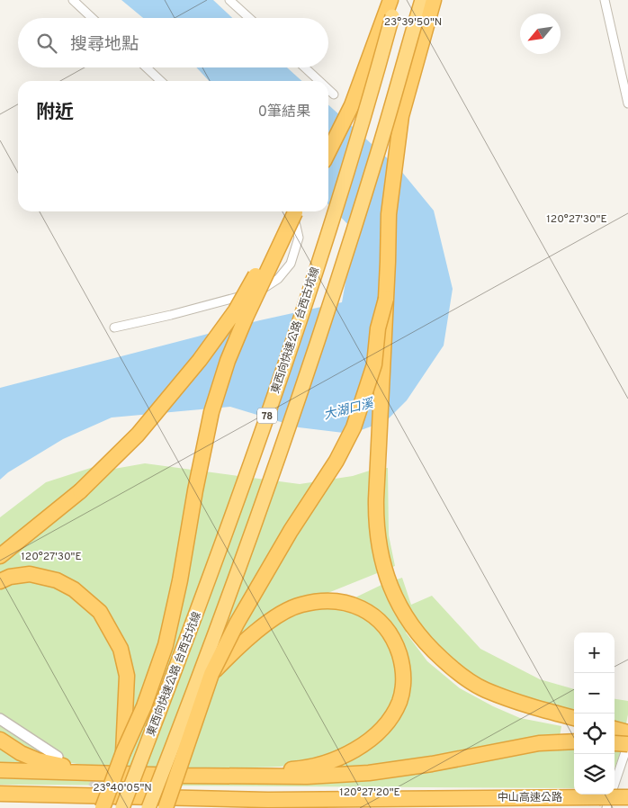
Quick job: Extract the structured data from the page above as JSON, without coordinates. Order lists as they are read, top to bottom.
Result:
{
  "streets": {
    "highway": ["東西向快速公路 台西古坑線", "78", "中山高速公路"]
  },
  "water": ["大湖口溪"],
  "north": "bottom left",
  "page": {
    "search": "搜尋地點",
    "heading": ["附近", "0筆結果"],
    "map_buttons": ["+", "−"]
  },
  "coordinates": [
    "23°39'50\"N",
    "120°27'30\"E",
    "23°40'05\"N",
    "120°27'20\"E"
  ]
}
